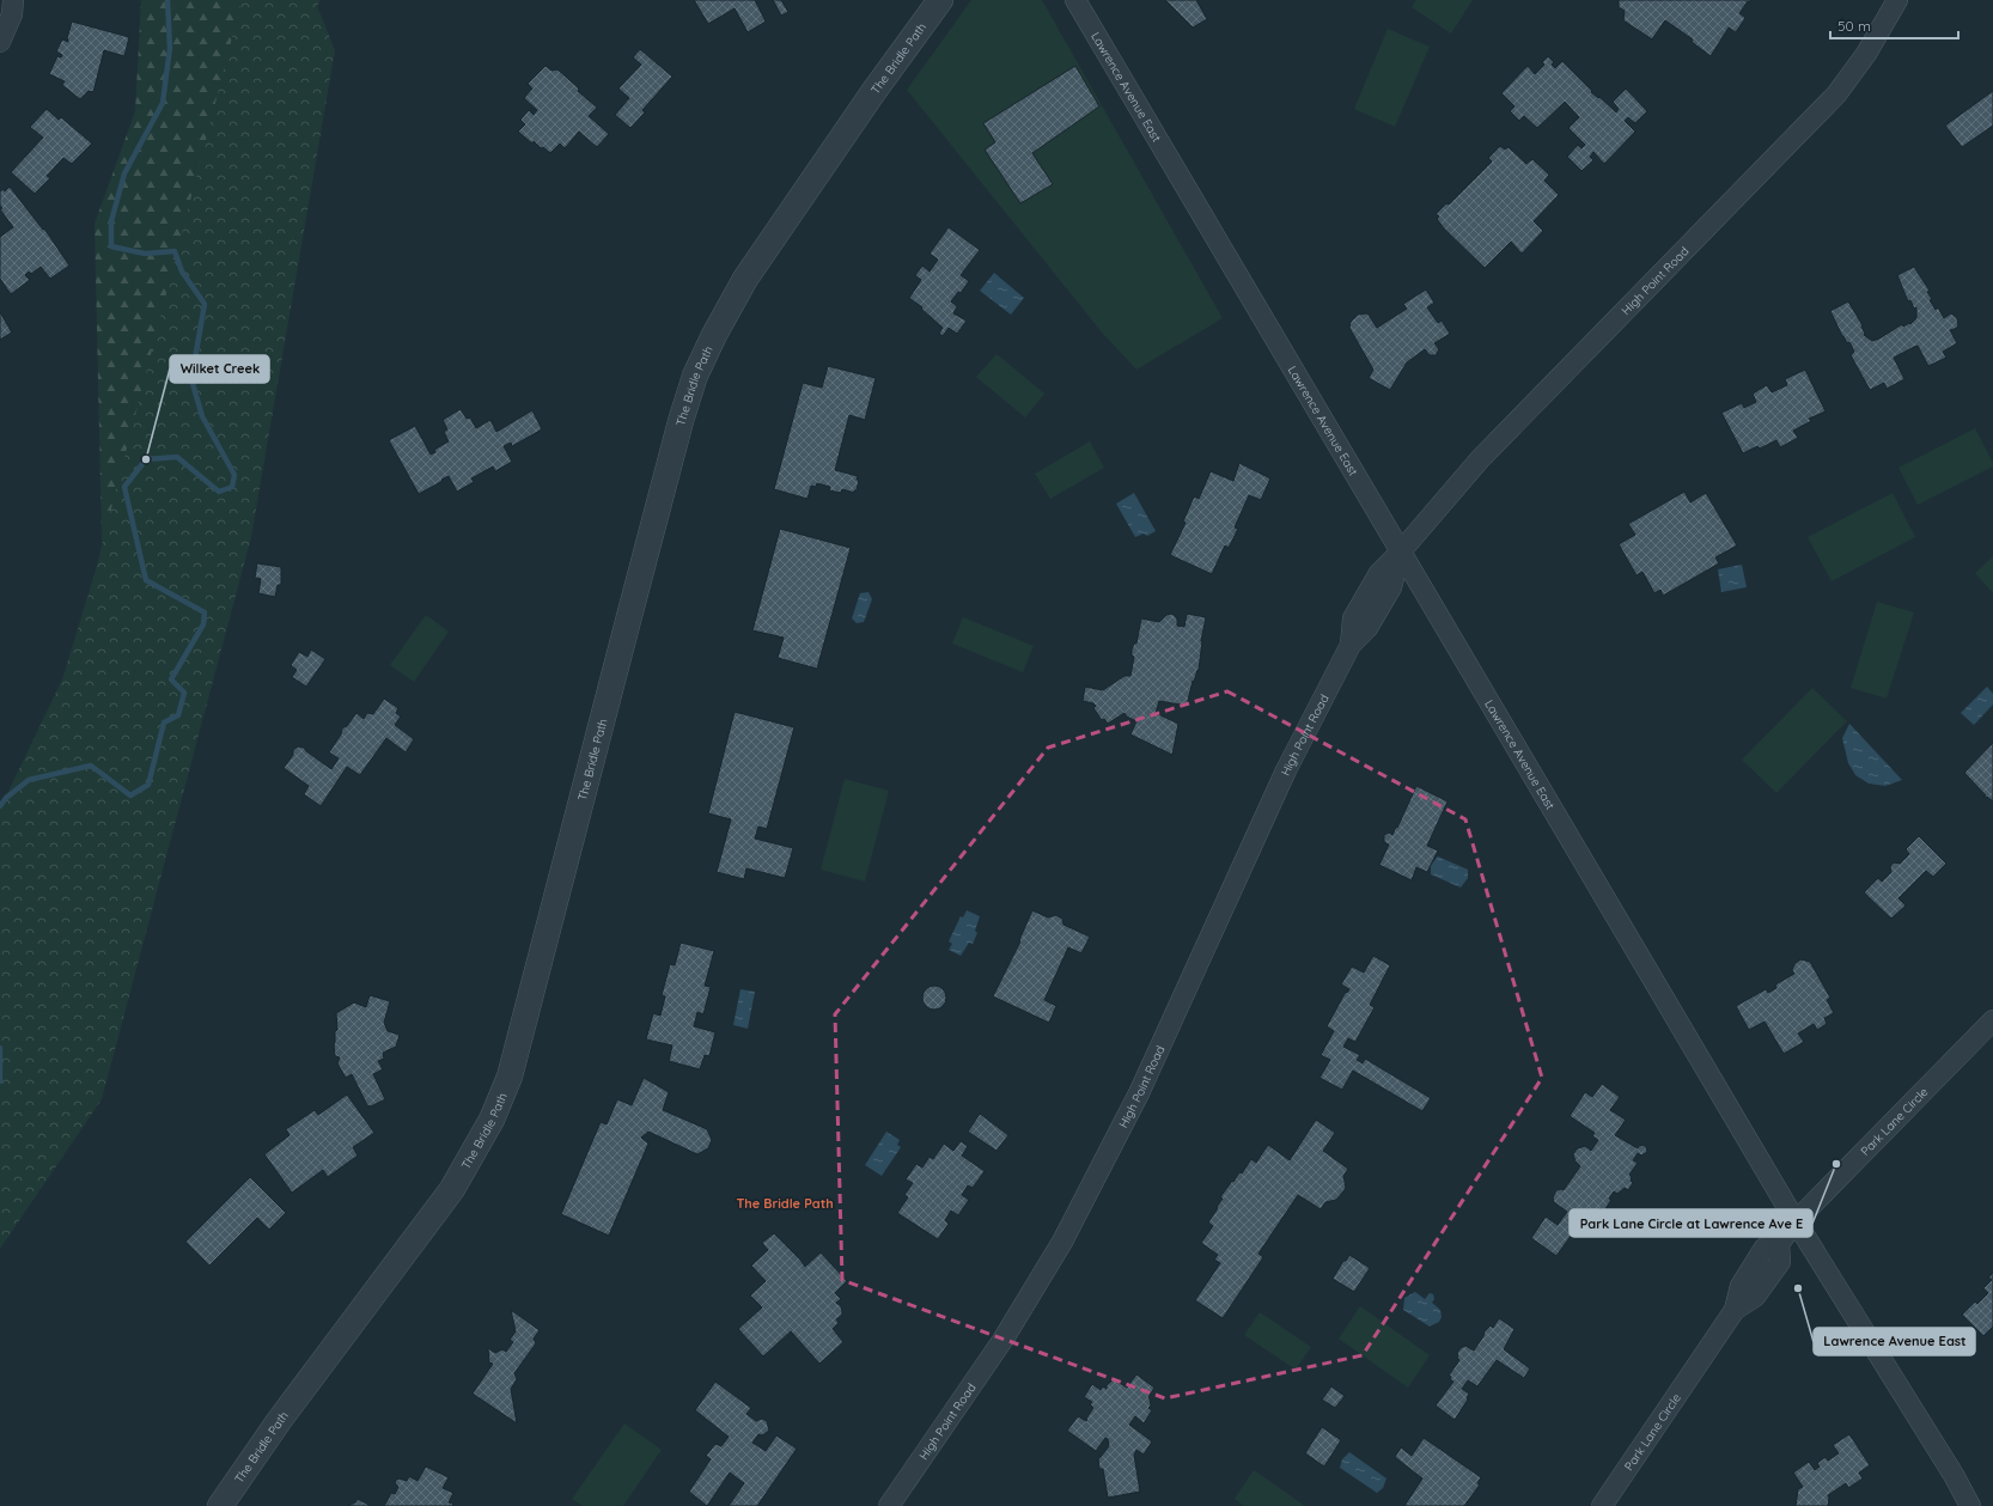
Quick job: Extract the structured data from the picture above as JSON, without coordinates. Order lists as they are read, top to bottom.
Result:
{
  "streets": {
    "street": [
      "The Bridle Path",
      "Lawrence Avenue East",
      "High Point Road",
      "Park Lane Circle"
    ]
  },
  "crossings": [
    ["Lawrence Avenue East", "High Point Road"],
    ["Lawrence Avenue East", "Park Lane Circle"]
  ],
  "districts": ["The Bridle Path"],
  "places": ["Wilket Creek", "Park Lane Circle at Lawrence Ave E", "Lawrence Avenue East"],
  "scale_bar": "50 m"
}
